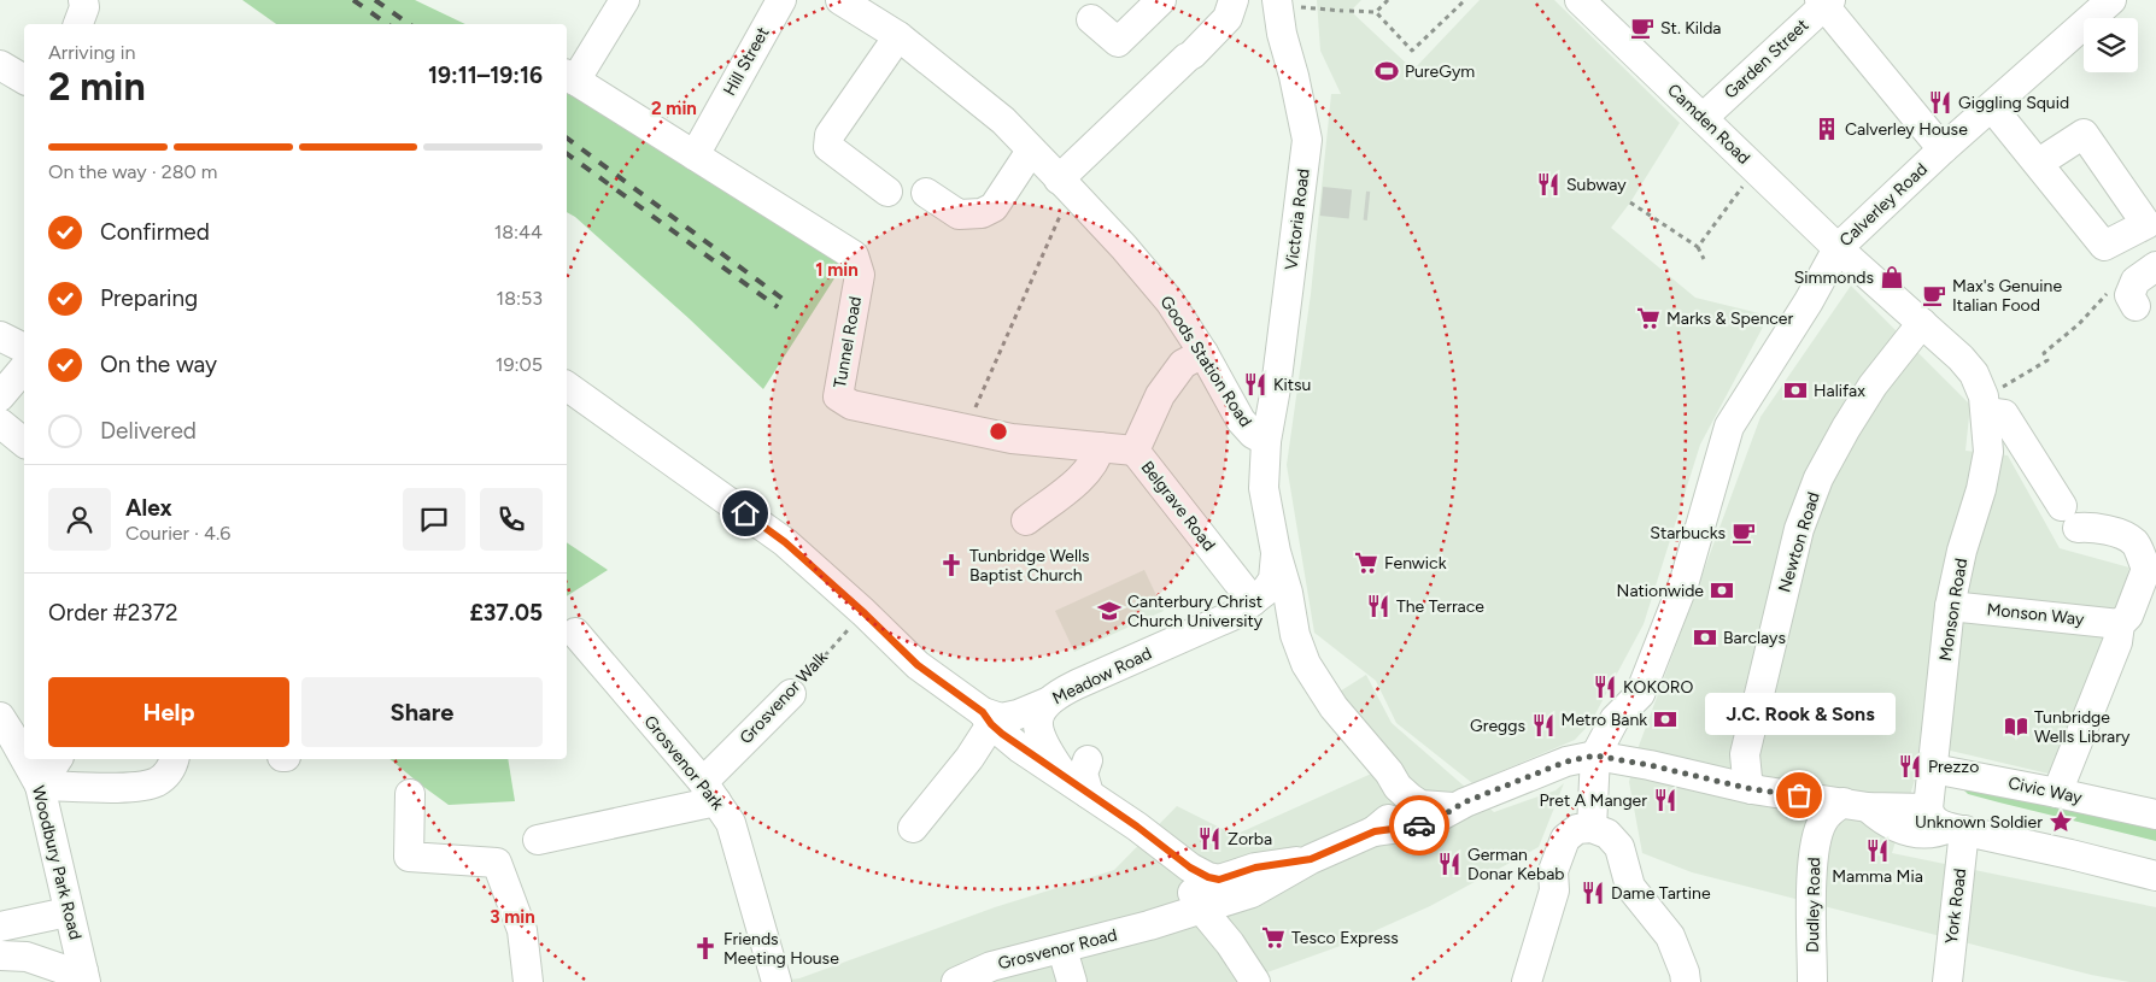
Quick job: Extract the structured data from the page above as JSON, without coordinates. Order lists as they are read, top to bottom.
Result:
{
  "streets": {
    "street": [
      "Garden Street",
      "Hill Street",
      "Camden Road",
      "Calverley Road",
      "Victoria Road",
      "Tunnel Road",
      "Goods Station Road",
      "Belgrave Road",
      "Newton Road",
      "Monson Road",
      "Monson Way",
      "Meadow Road",
      "Grosvenor Walk",
      "Grosvenor Park",
      "Civic Way",
      "Woodbury Park Road",
      "Dudley Road",
      "York Road",
      "Grosvenor Road"
    ]
  },
  "crossings": [
    ["Garden Street", "Camden Road"],
    ["Hill Street", "Tunnel Road"],
    ["Camden Road", "Calverley Road"],
    ["Camden Road", "Monson Road"],
    ["Calverley Road", "Monson Road"],
    ["Calverley Road", "Grosvenor Road"],
    ["Victoria Road", "Goods Station Road"],
    ["Tunnel Road", "Belgrave Road"],
    ["Goods Station Road", "Belgrave Road"],
    ["Goods Station Road", "Meadow Road"],
    ["Goods Station Road", "Grosvenor Road"],
    ["Belgrave Road", "Meadow Road"],
    ["Newton Road", "Monson Road"],
    ["Monson Road", "Monson Way"],
    ["Monson Road", "Civic Way"],
    ["Meadow Road", "Grosvenor Road"],
    ["Grosvenor Walk", "Grosvenor Park"],
    ["Grosvenor Walk", "Grosvenor Road"]
  ],
  "places": {
    "cafe": ["St. Kilda", "Max's Genuine Italian Food", "Starbucks"],
    "sports": ["PureGym"],
    "restaurant": [
      "Giggling Squid",
      "Subway",
      "Kitsu",
      "The Terrace",
      "KOKORO",
      "Greggs",
      "Prezzo",
      "Pret A Manger",
      "Zorba",
      "Mamma Mia",
      "German Donar Kebab",
      "Dame Tartine"
    ],
    "building": ["Calverley House"],
    "shop": ["Simmonds"],
    "supermarket": ["Marks & Spencer", "Fenwick", "Tesco Express"],
    "bank": [
      "Halifax",
      "Nationwide",
      "Barclays",
      "Metro Bank"
    ],
    "church": ["Tunbridge Wells Baptist Church", "Friends Meeting House"],
    "school or university": ["Canterbury Christ Church University"],
    "library": ["Tunbridge Wells Library"],
    "other": ["J.C. Rook & Sons"],
    "place": ["Unknown Soldier"]
  },
  "page": {
    "heading": ["2 min", "Arriving in", "19:11–19:16"],
    "panel": [
      "Alex",
      "Courier · 4.6",
      "Order #2372",
      "£37.05"
    ],
    "bar": "On the way · 280 m",
    "list": [
      ["Confirmed", "18:44"],
      ["Preparing", "18:53"],
      ["On the way", "19:05"],
      "Delivered"
    ],
    "buttons": ["Help", "Share"],
    "bubble": "J.C. Rook & Sons"
  },
  "rings": ["2 min", "1 min", "3 min"]
}
